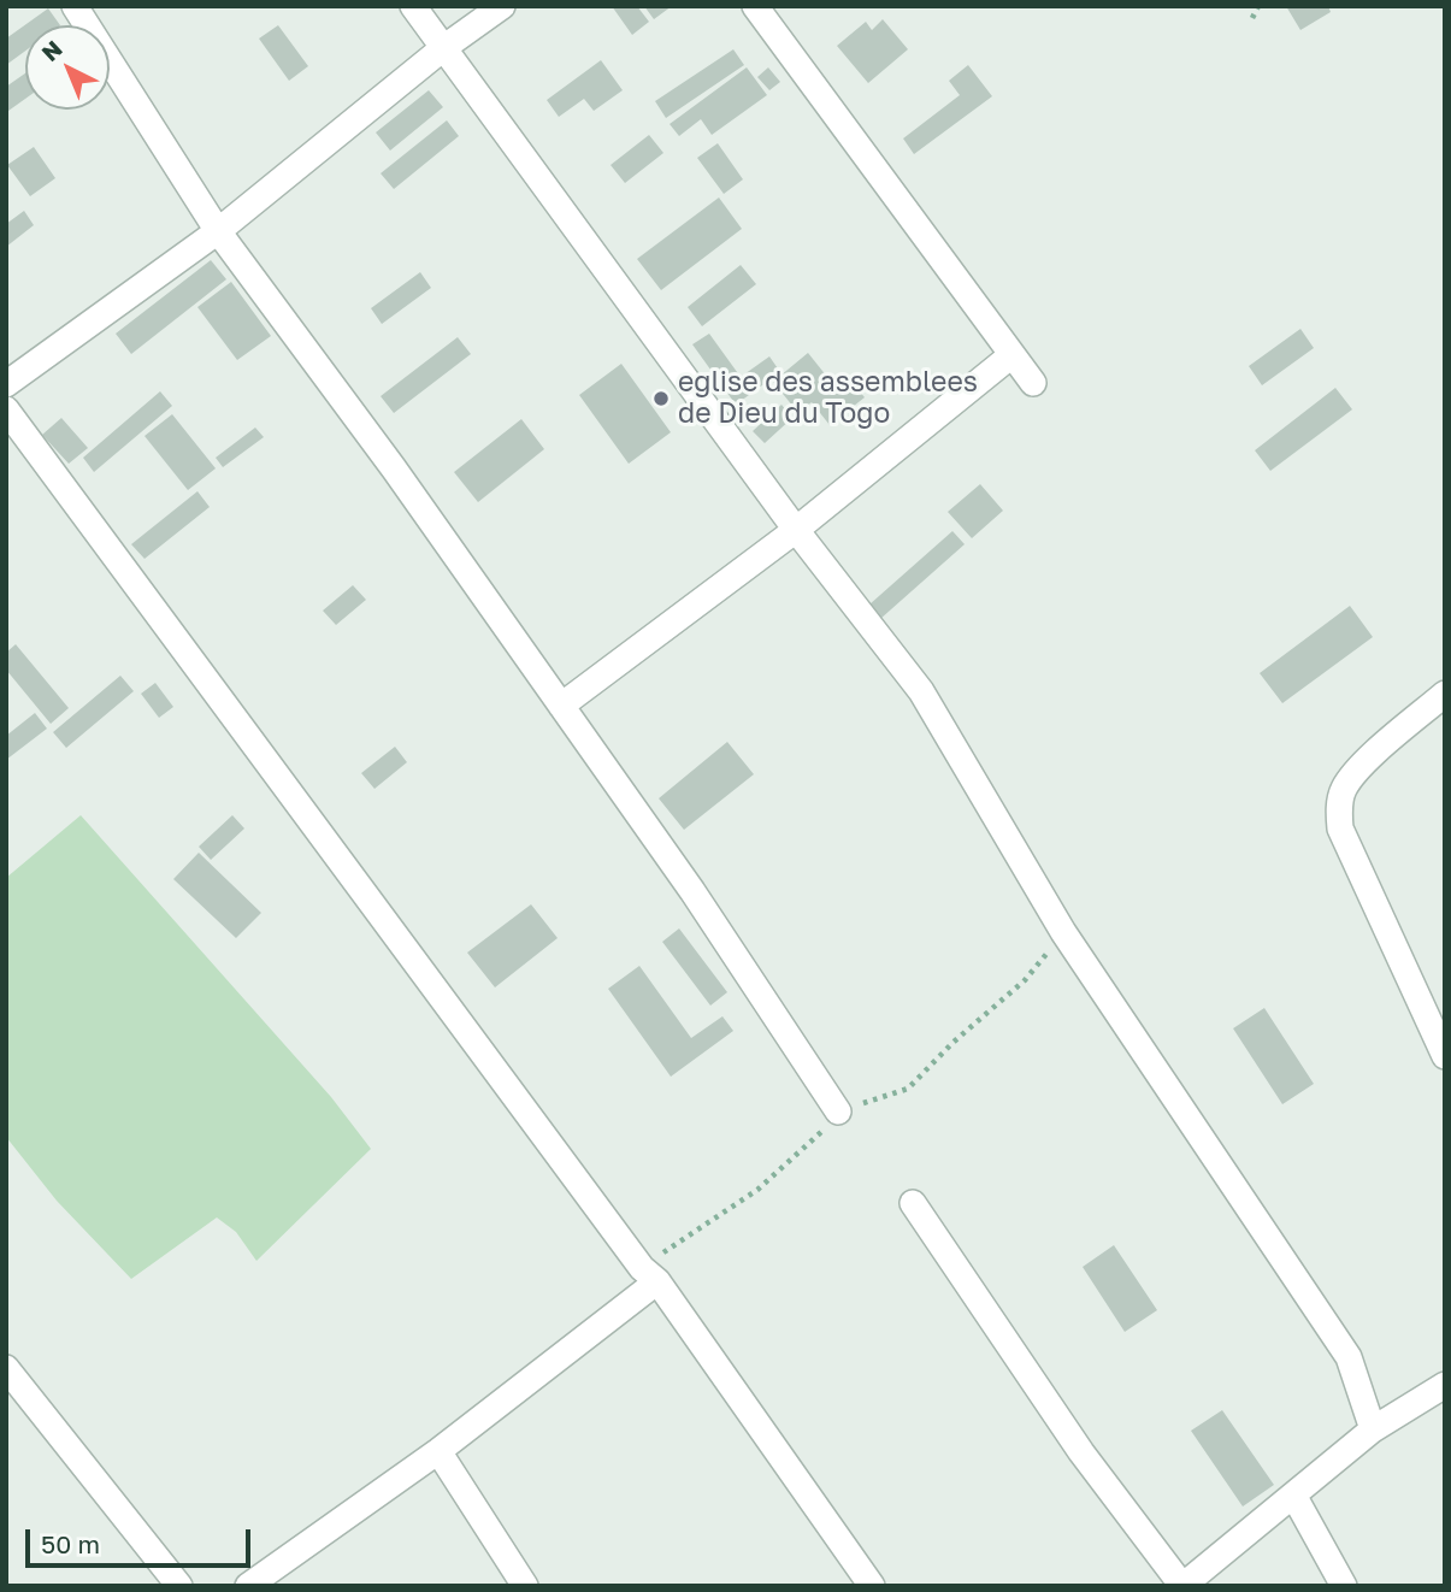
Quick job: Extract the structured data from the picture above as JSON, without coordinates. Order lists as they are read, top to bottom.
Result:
{
  "places": ["eglise des assemblees de Dieu du Togo"],
  "scale_bar": "50 m",
  "north": "top left"
}
